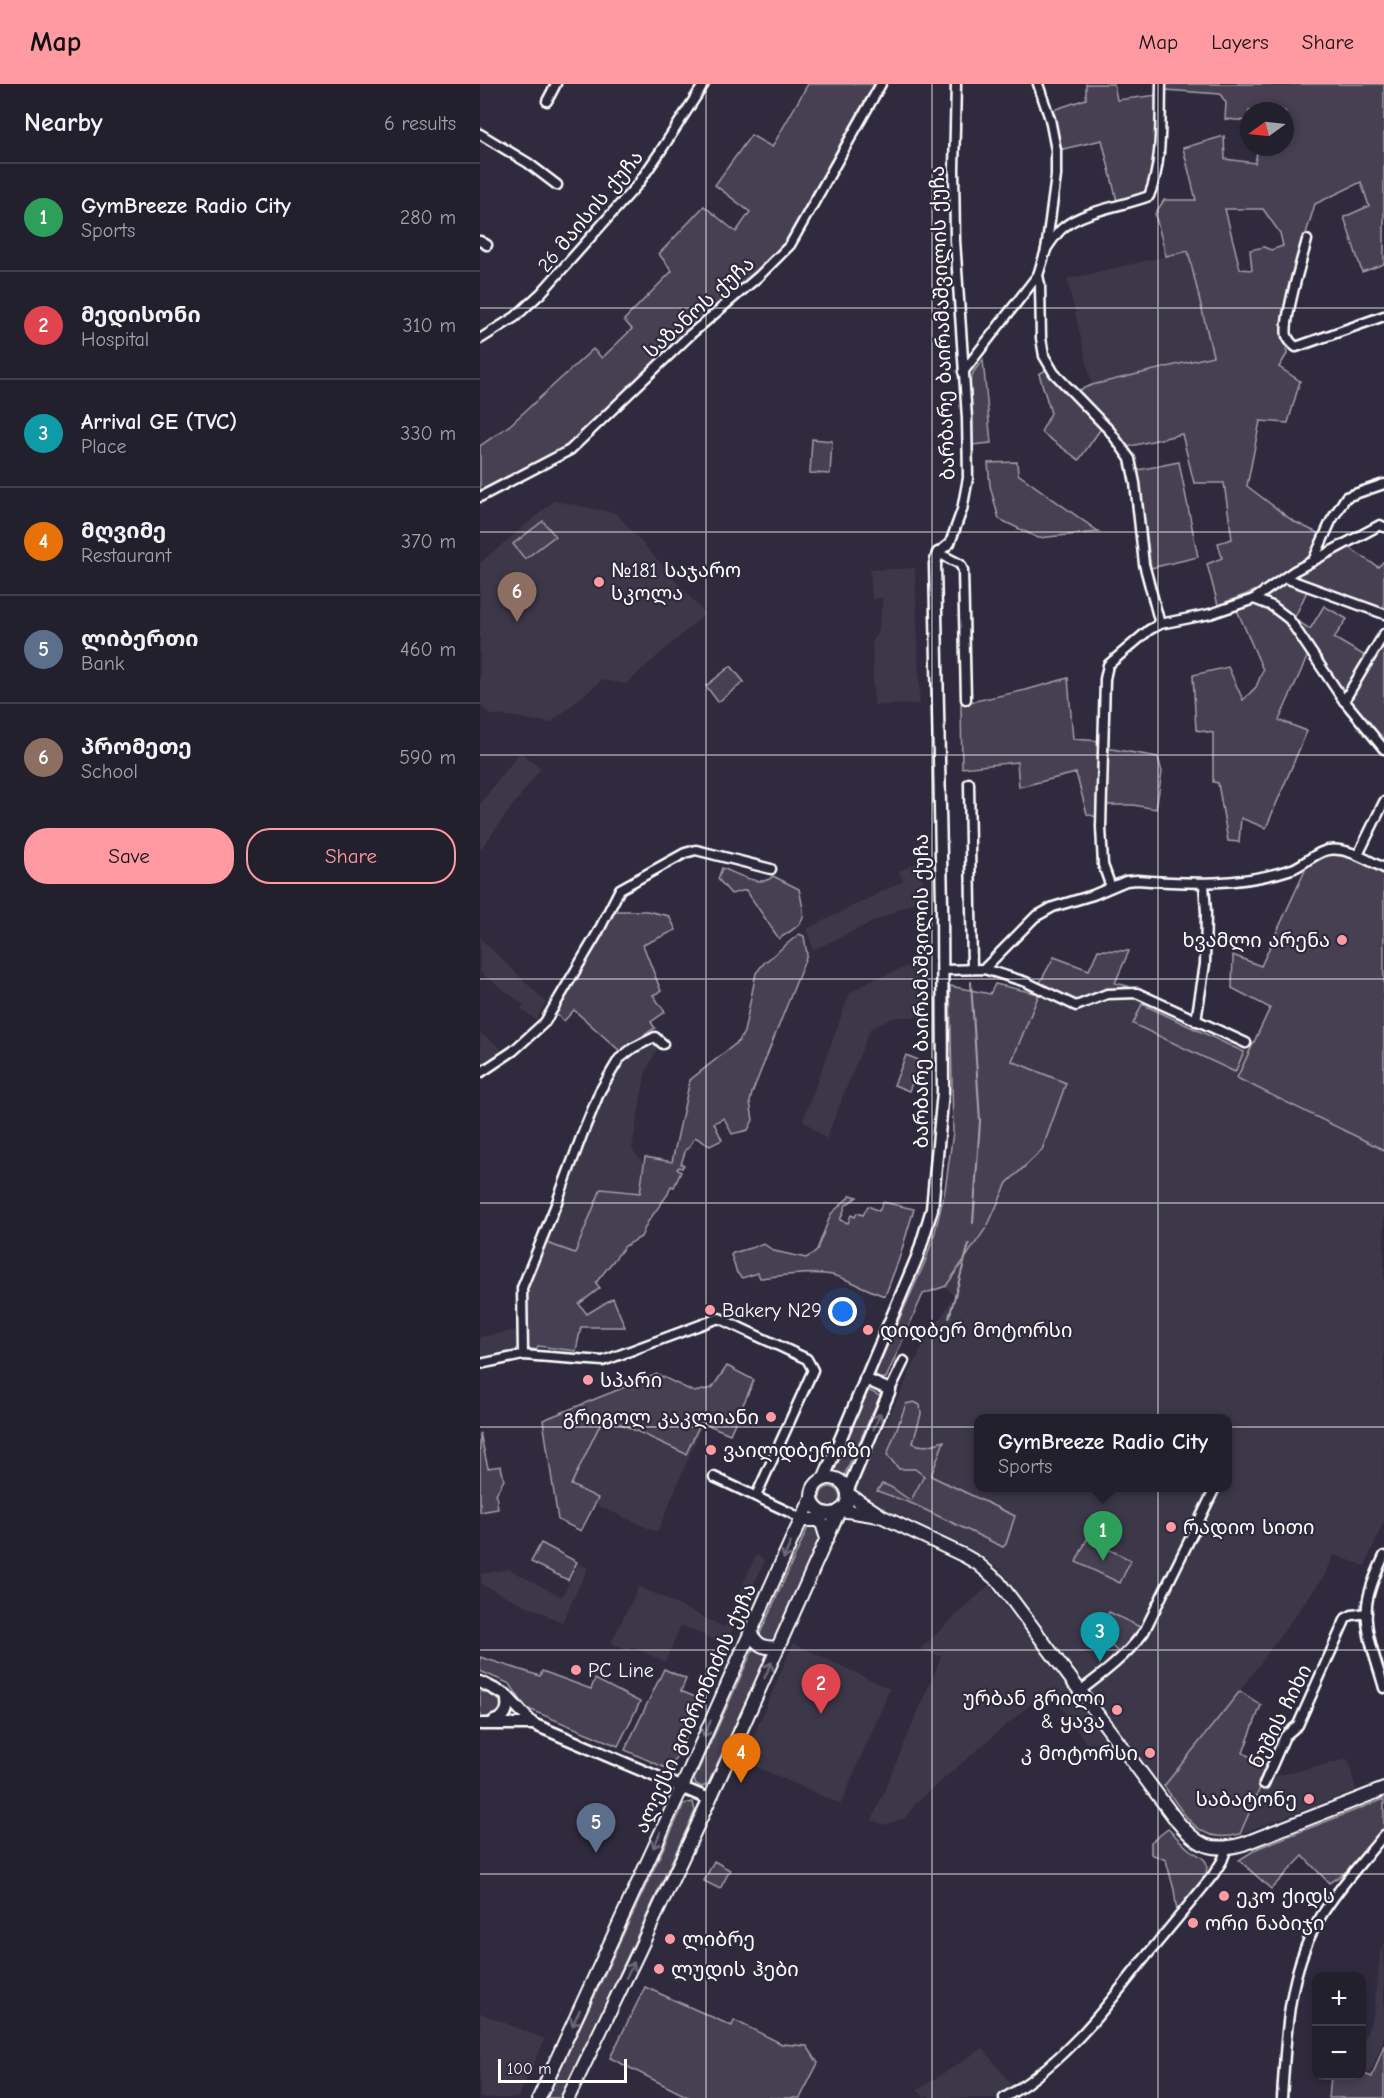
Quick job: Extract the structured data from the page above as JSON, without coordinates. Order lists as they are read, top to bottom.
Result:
{
  "streets": {
    "main road": ["ალექსი გობრონიძის ქუჩა"],
    "street": [
      "26 მაისის ქუჩა",
      "საზანოს ქუჩა",
      "ბარბარე ბაირამაშვილის ქუჩა",
      "ნუშის ჩიხი"
    ]
  },
  "crossings": [
    ["ბარბარე ბაირამაშვილის ქუჩა", "ალექსი გობრონიძის ქუჩა"]
  ],
  "places": [
    "№181 საჯარო სკოლა",
    "ხვამლი არენა",
    "Bakery N29",
    "დიდბერ მოტორსი",
    "სპარი",
    "გრიგოლ კაკლიანი",
    "ვაილდბერიზი",
    "რადიო სითი",
    "PC Line",
    "ურბან გრილი & ყავა",
    "კ მოტორსი",
    "საბატონე",
    "ეკო ქიდს",
    "ორი ნაბიჯი",
    "ლიბრე",
    "ლუდის ჰები"
  ],
  "scale_bar": "100 m",
  "north": "left",
  "page": {
    "header": "Map",
    "nav": ["Map", "Layers", "Share"],
    "heading": ["Nearby", "6 results"],
    "list": [
      {
        "mark": "1",
        "name": "GymBreeze Radio City",
        "note": "Sports",
        "value": "280 m"
      },
      {
        "mark": "2",
        "name": "მედისონი",
        "note": "Hospital",
        "value": "310 m"
      },
      {
        "mark": "3",
        "name": "Arrival GE (TVC)",
        "note": "Place",
        "value": "330 m"
      },
      {
        "mark": "4",
        "name": "მღვიმე",
        "note": "Restaurant",
        "value": "370 m"
      },
      {
        "mark": "5",
        "name": "ლიბერთი",
        "note": "Bank",
        "value": "460 m"
      },
      {
        "mark": "6",
        "name": "პრომეთე",
        "note": "School",
        "value": "590 m"
      }
    ],
    "pins": [
      "6",
      "1",
      "3",
      "2",
      "4",
      "5"
    ],
    "buttons": ["Save", "Share"],
    "popup": ["GymBreeze Radio City", "Sports"],
    "map_buttons": ["+", "−"],
    "scale": "100 m"
  }
}
